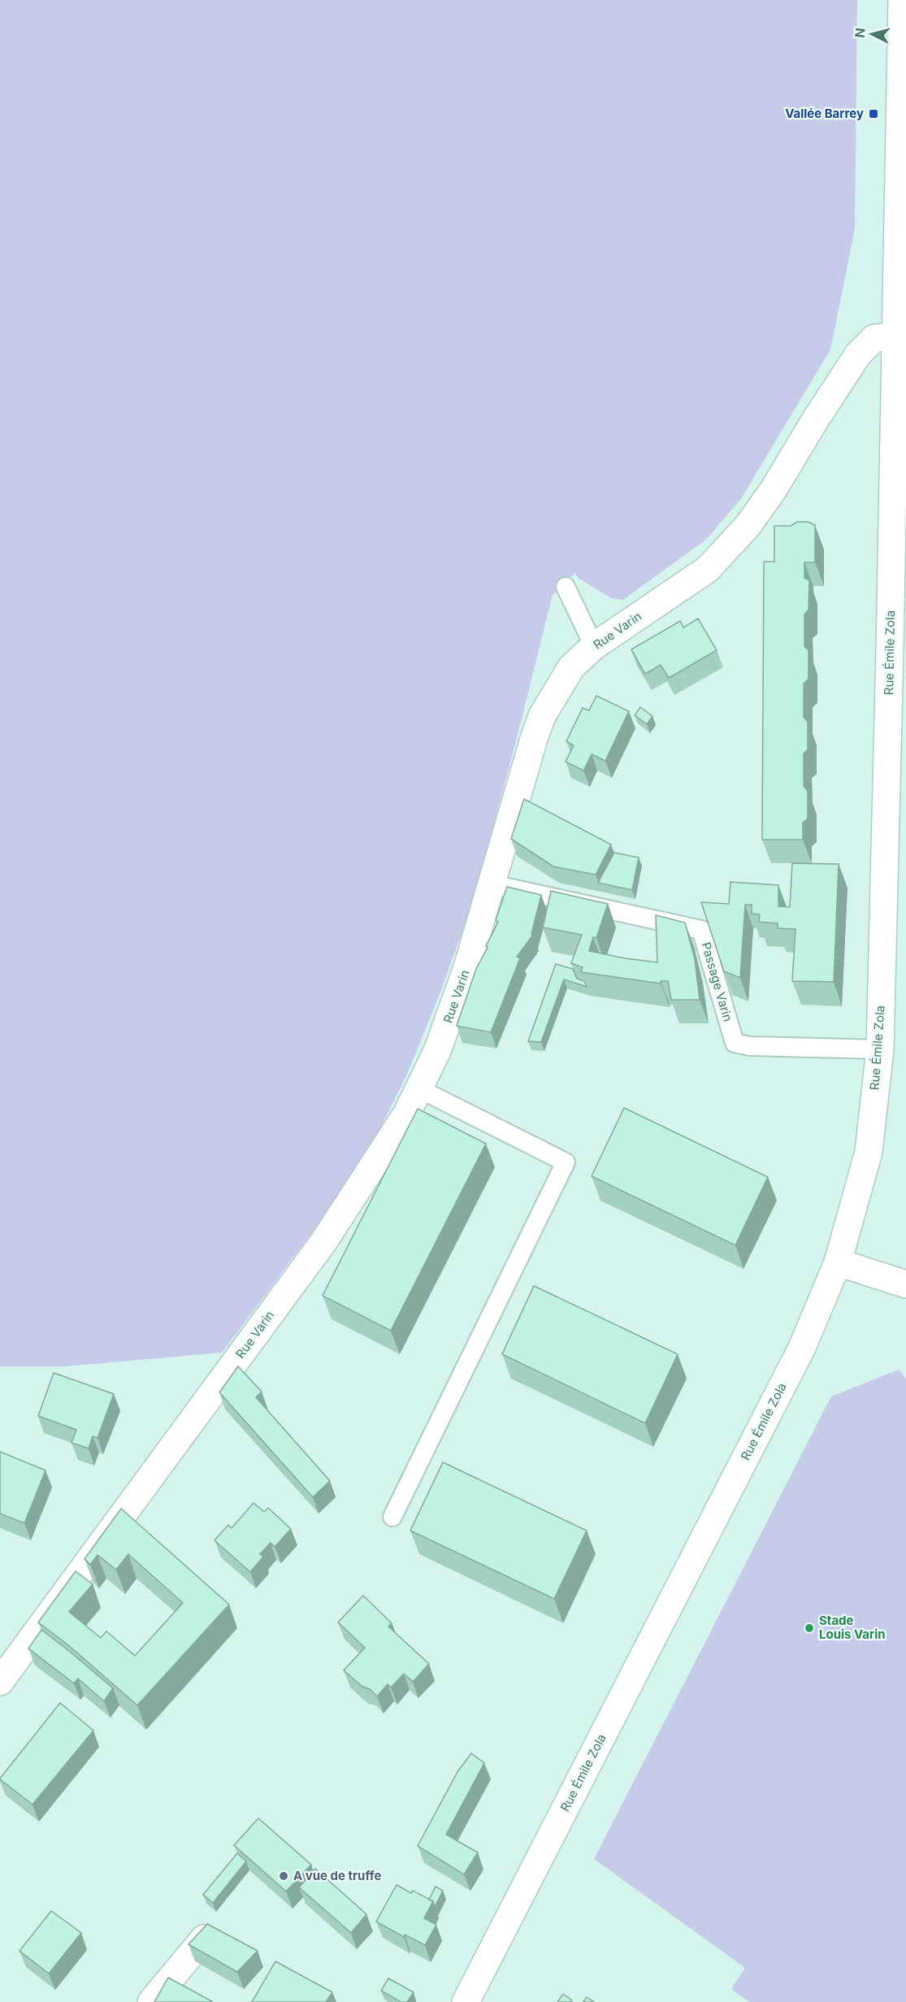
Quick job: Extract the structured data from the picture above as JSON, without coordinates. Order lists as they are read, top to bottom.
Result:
{
  "streets": {
    "main road": ["Rue Varin", "Rue Émile Zola"],
    "lane": ["Passage Varin"]
  },
  "crossings": [
    ["Rue Varin", "Rue Émile Zola"],
    ["Rue Varin", "Passage Varin"],
    ["Rue Émile Zola", "Passage Varin"]
  ],
  "places": {
    "transit": ["Vallée Barrey"],
    "other": ["Stade Louis Varin", "A vue de truffe"]
  },
  "north": "left"
}
